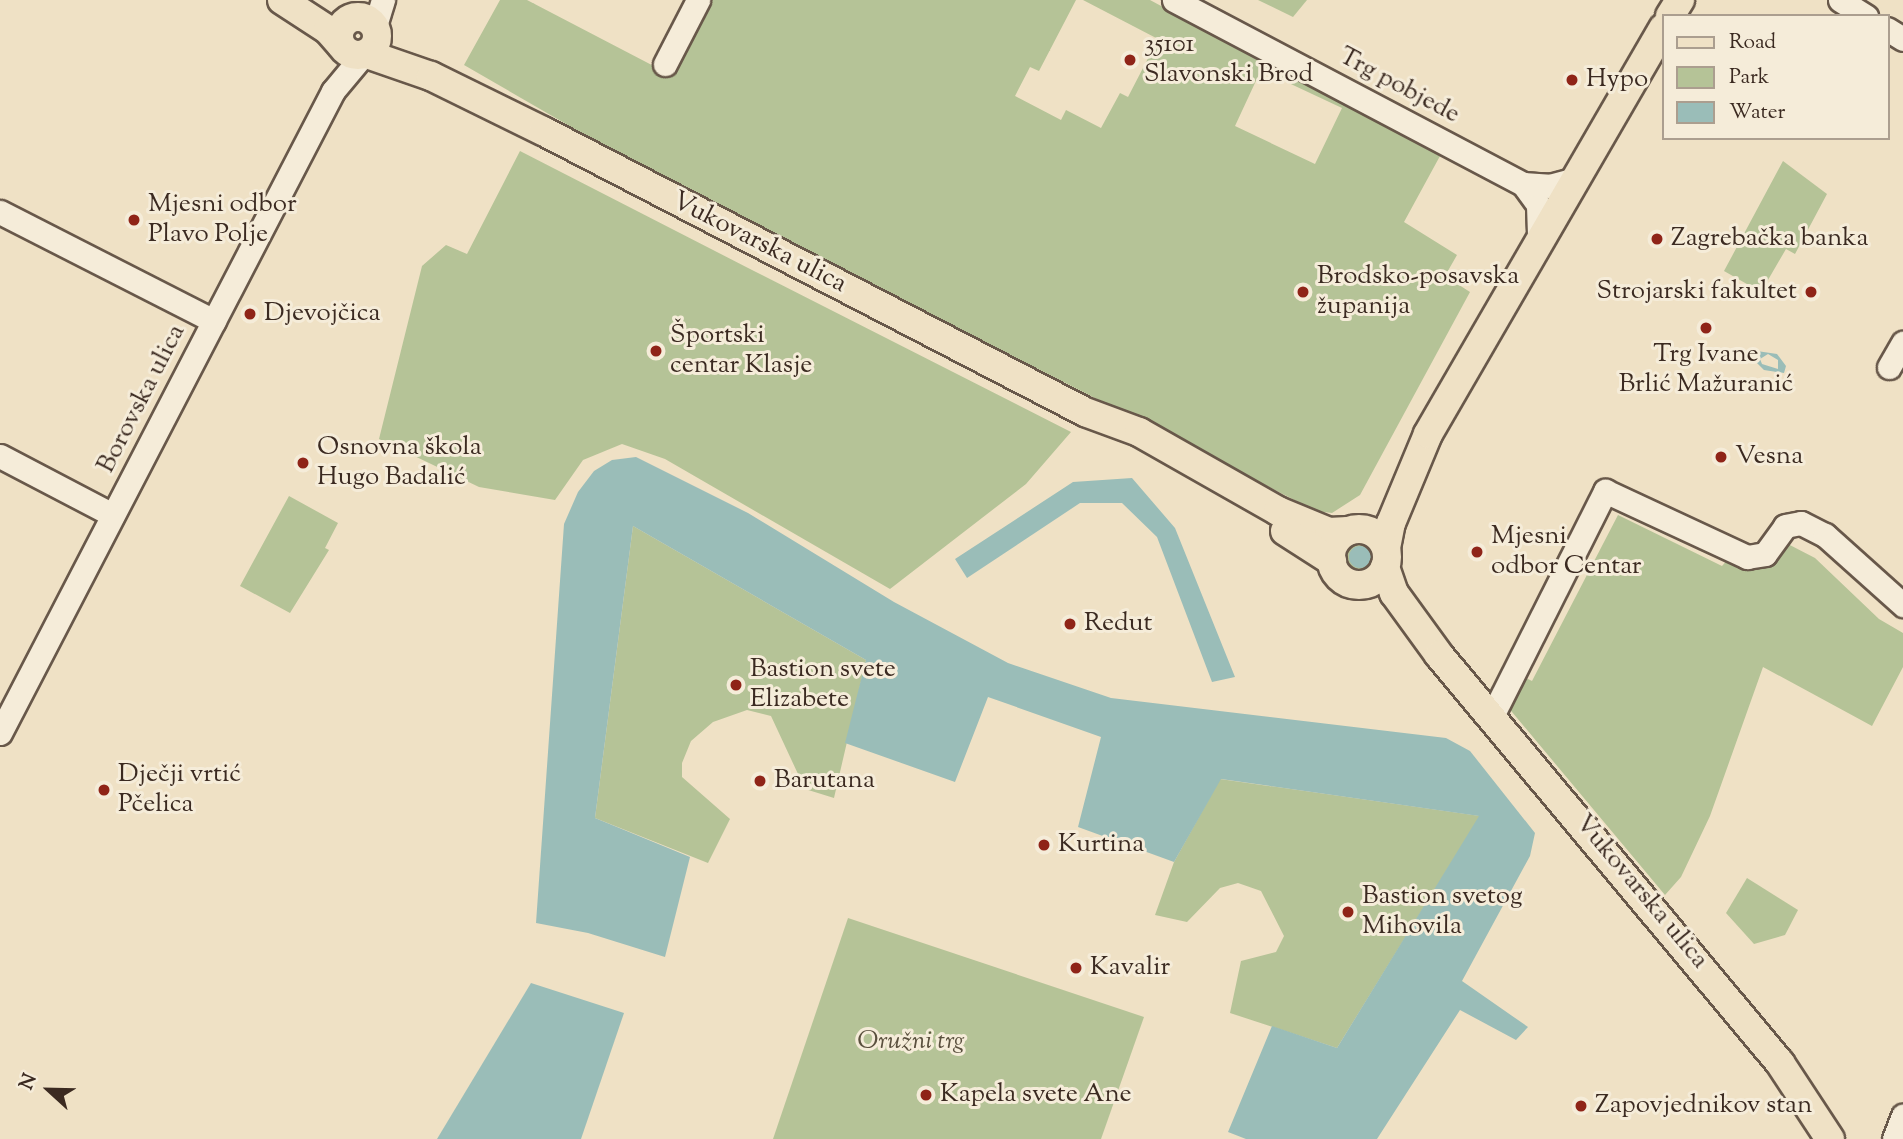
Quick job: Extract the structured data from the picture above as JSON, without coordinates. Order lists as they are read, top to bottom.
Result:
{
  "streets": {
    "main road": ["Vukovarska ulica"],
    "street": ["Trg pobjede", "Borovska ulica"]
  },
  "crossings": [
    ["Vukovarska ulica", "Borovska ulica"]
  ],
  "parks": ["Oružni trg"],
  "places": [
    "35101 Slavonski Brod",
    "Hypo",
    "Mjesni odbor Plavo Polje",
    "Zagrebačka banka",
    "Brodsko-posavska županija",
    "Strojarski fakultet",
    "Djevojčica",
    "Trg Ivane Brlić Mažuranić",
    "Športski centar Klasje",
    "Vesna",
    "Osnovna škola Hugo Badalić",
    "Mjesni odbor Centar",
    "Redut",
    "Bastion svete Elizabete",
    "Barutana",
    "Dječji vrtić Pčelica",
    "Kurtina",
    "Bastion svetog Mihovila",
    "Kavalir",
    "Kapela svete Ane",
    "Zapovjednikov stan"
  ],
  "legend": ["Road", "Park", "Water"],
  "north": "left"
}
